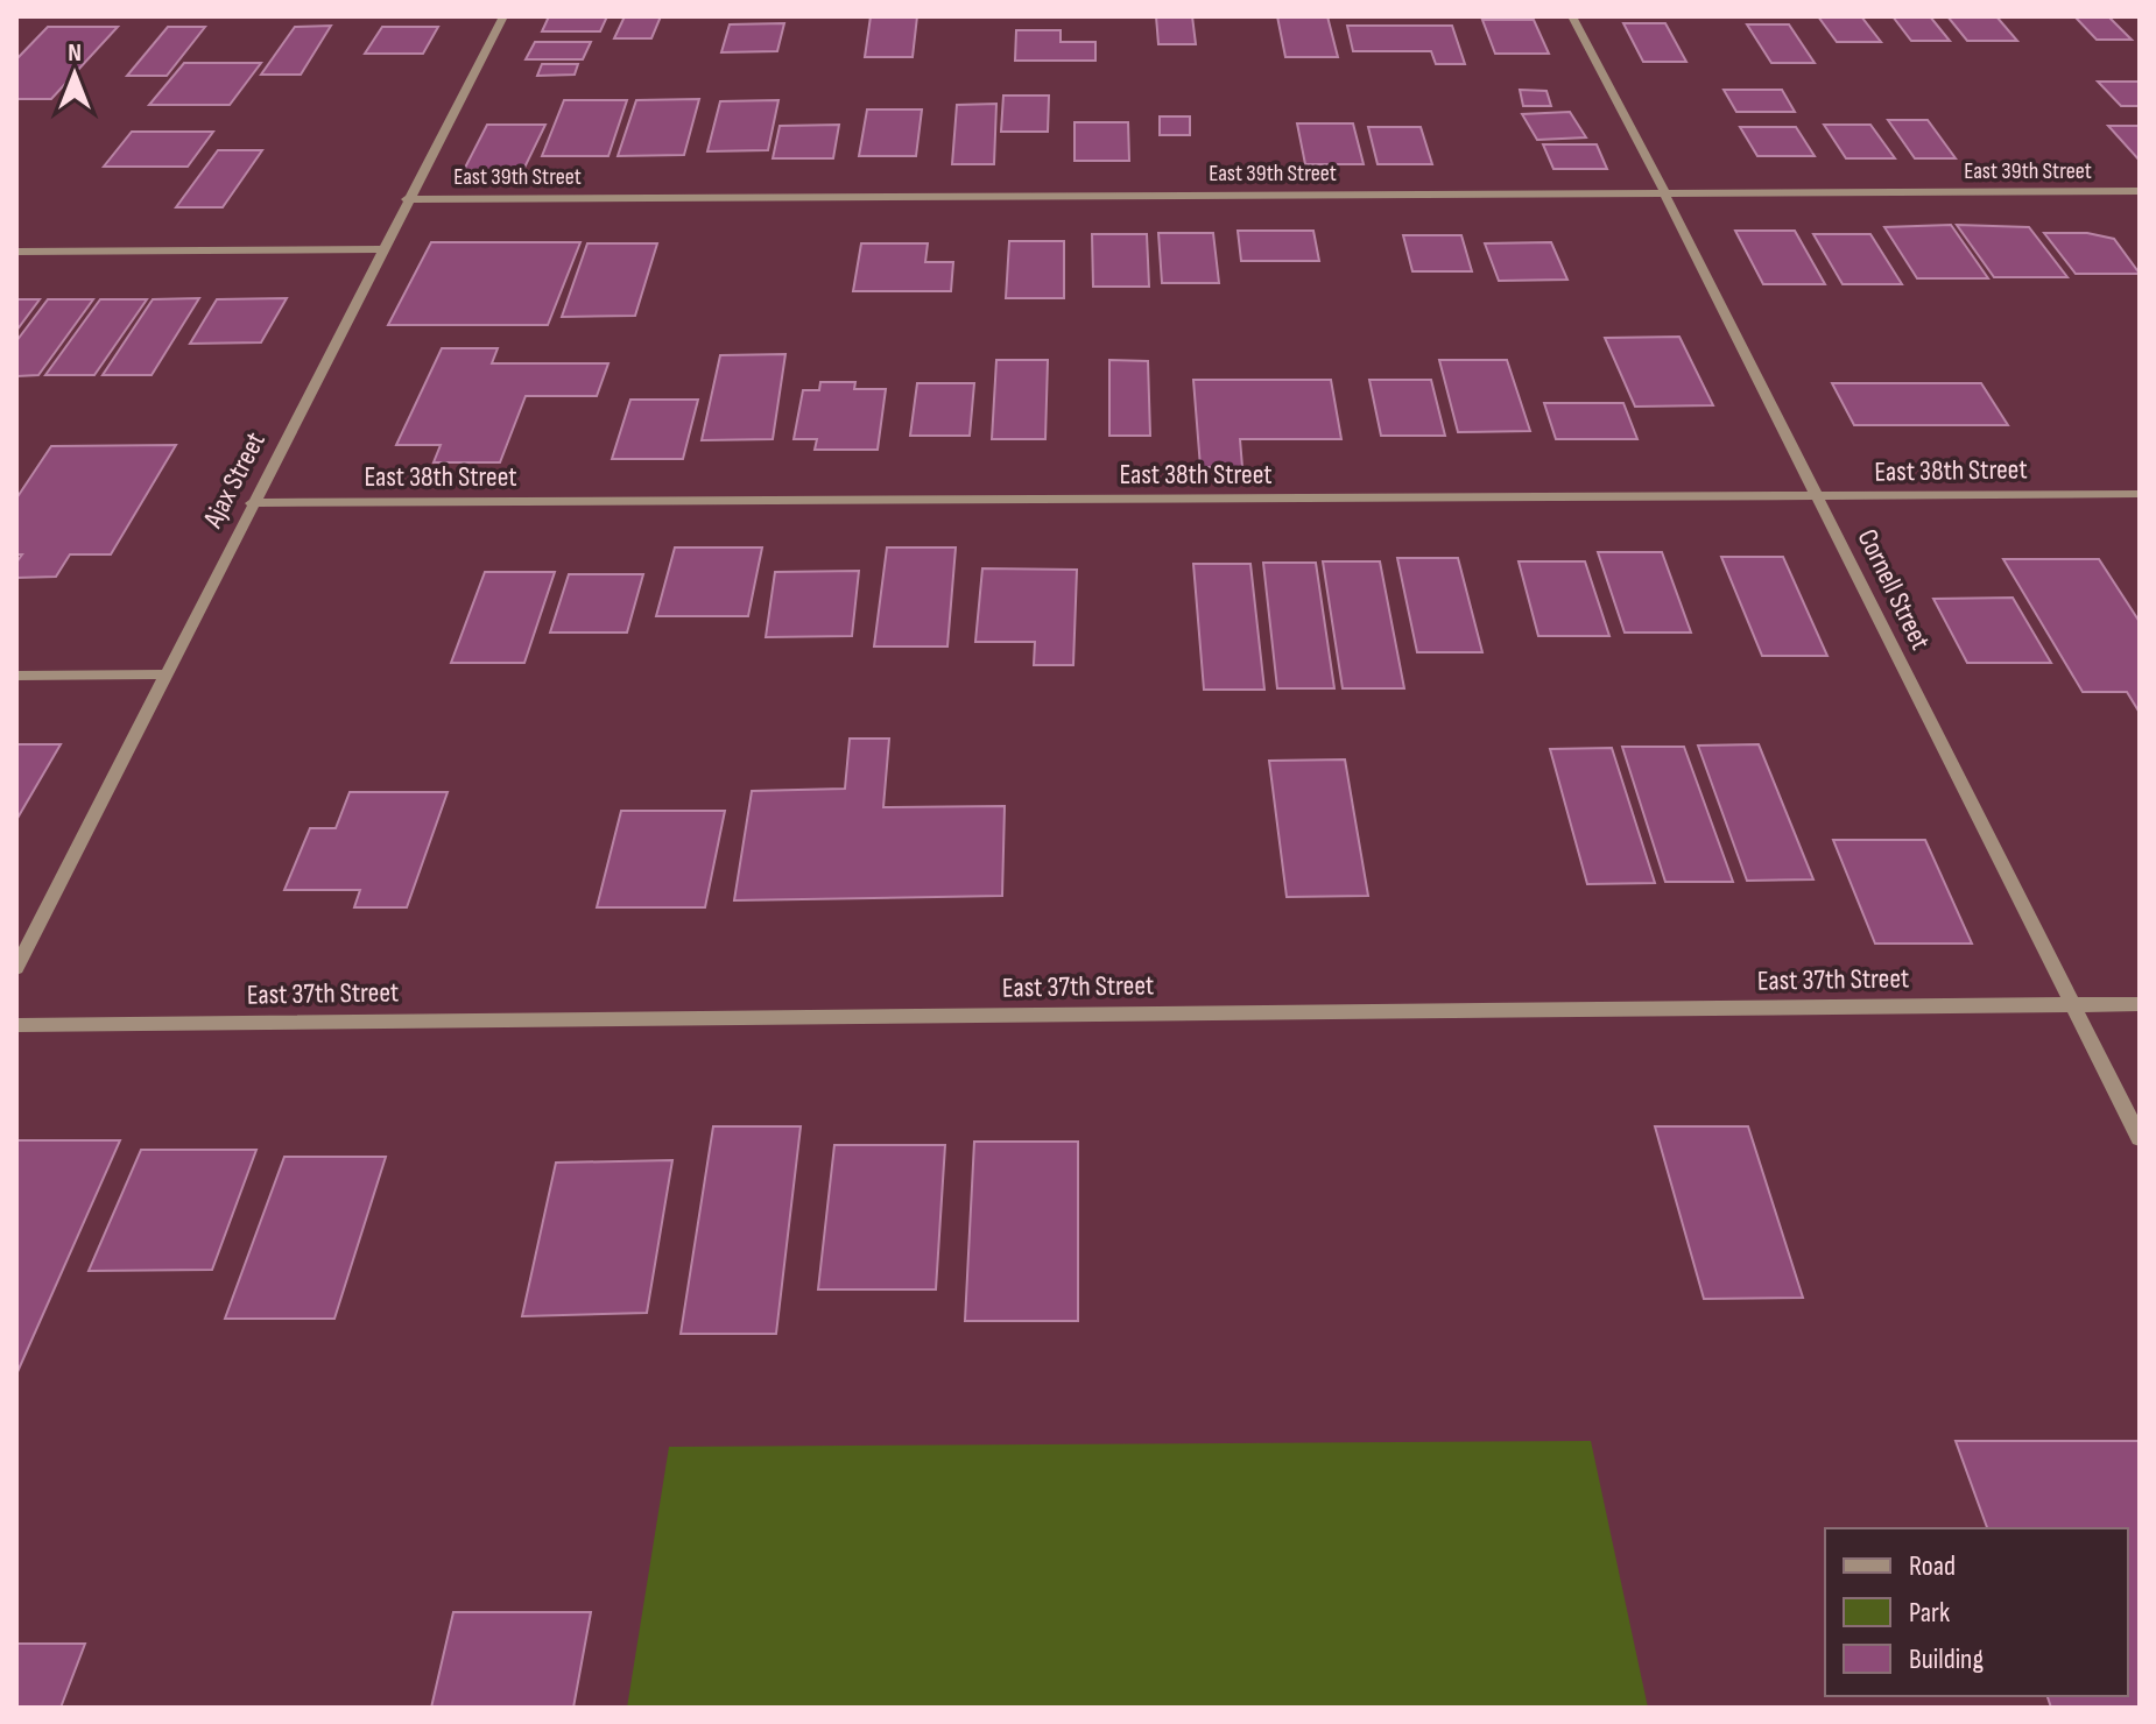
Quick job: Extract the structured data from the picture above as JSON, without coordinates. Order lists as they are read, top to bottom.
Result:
{
  "streets": {
    "street": [
      "East 39th Street",
      "East 38th Street",
      "Ajax Street",
      "Cornell Street",
      "East 37th Street"
    ]
  },
  "crossings": [
    ["East 39th Street", "Ajax Street"],
    ["East 39th Street", "Cornell Street"],
    ["East 38th Street", "Ajax Street"],
    ["East 38th Street", "Cornell Street"],
    ["Cornell Street", "East 37th Street"]
  ],
  "legend": ["Road", "Park", "Building"],
  "north": "top"
}
